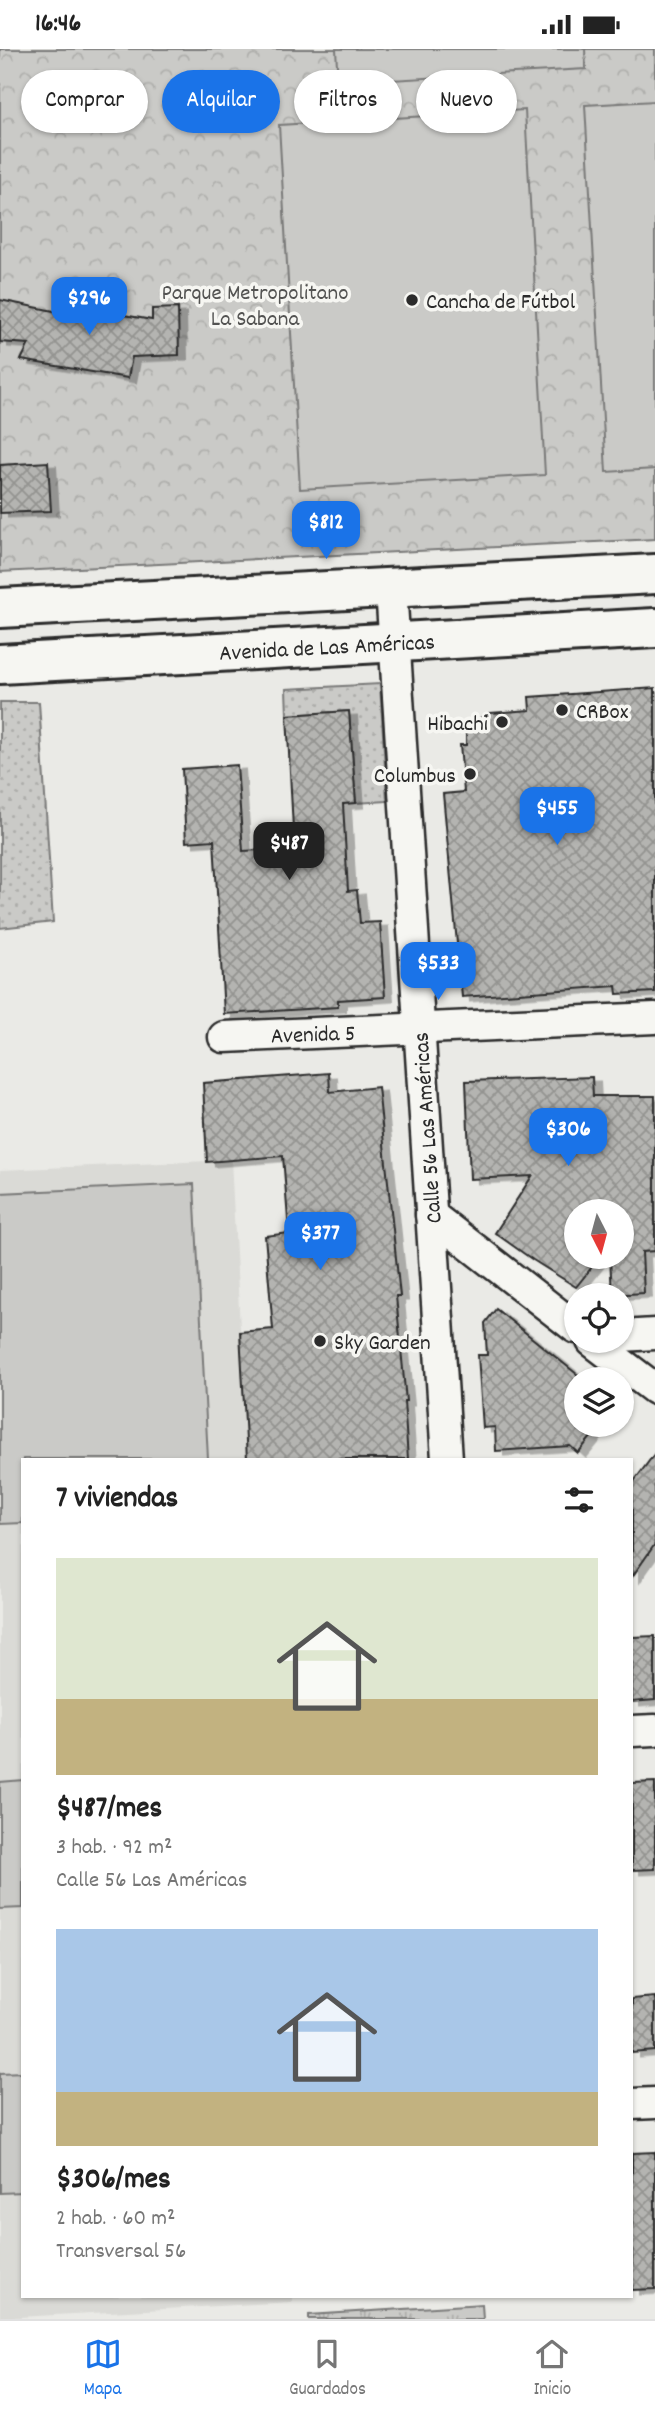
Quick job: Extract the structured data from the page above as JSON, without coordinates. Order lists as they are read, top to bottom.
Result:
{
  "streets": {
    "main road": ["Avenida de Las Américas"],
    "street": ["Avenida 5", "Calle 56 Las Américas"]
  },
  "crossings": [
    ["Avenida de Las Américas", "Calle 56 Las Américas"],
    ["Avenida 5", "Calle 56 Las Américas"]
  ],
  "parks": ["Parque Metropolitano La Sabana"],
  "places": [
    "Cancha de Fútbol",
    "CRBox",
    "Hibachi",
    "Columbus",
    "Sky Garden"
  ],
  "north": "bottom",
  "page": {
    "status": "16:46",
    "chip": [
      "Comprar",
      "Alquilar",
      "Filtros",
      "Nuevo"
    ],
    "price": [
      "$296",
      "$812",
      "$455",
      "$487",
      "$533",
      "$306",
      "$377"
    ],
    "heading": "7 viviendas",
    "list": [
      {
        "name": "$487/mes",
        "note": "3 hab. · 92 m² · Calle 56 Las Américas"
      },
      {
        "name": "$306/mes",
        "note": "2 hab. · 60 m² · Transversal 56"
      }
    ],
    "tabs": ["Mapa", "Guardados", "Inicio"]
  }
}
